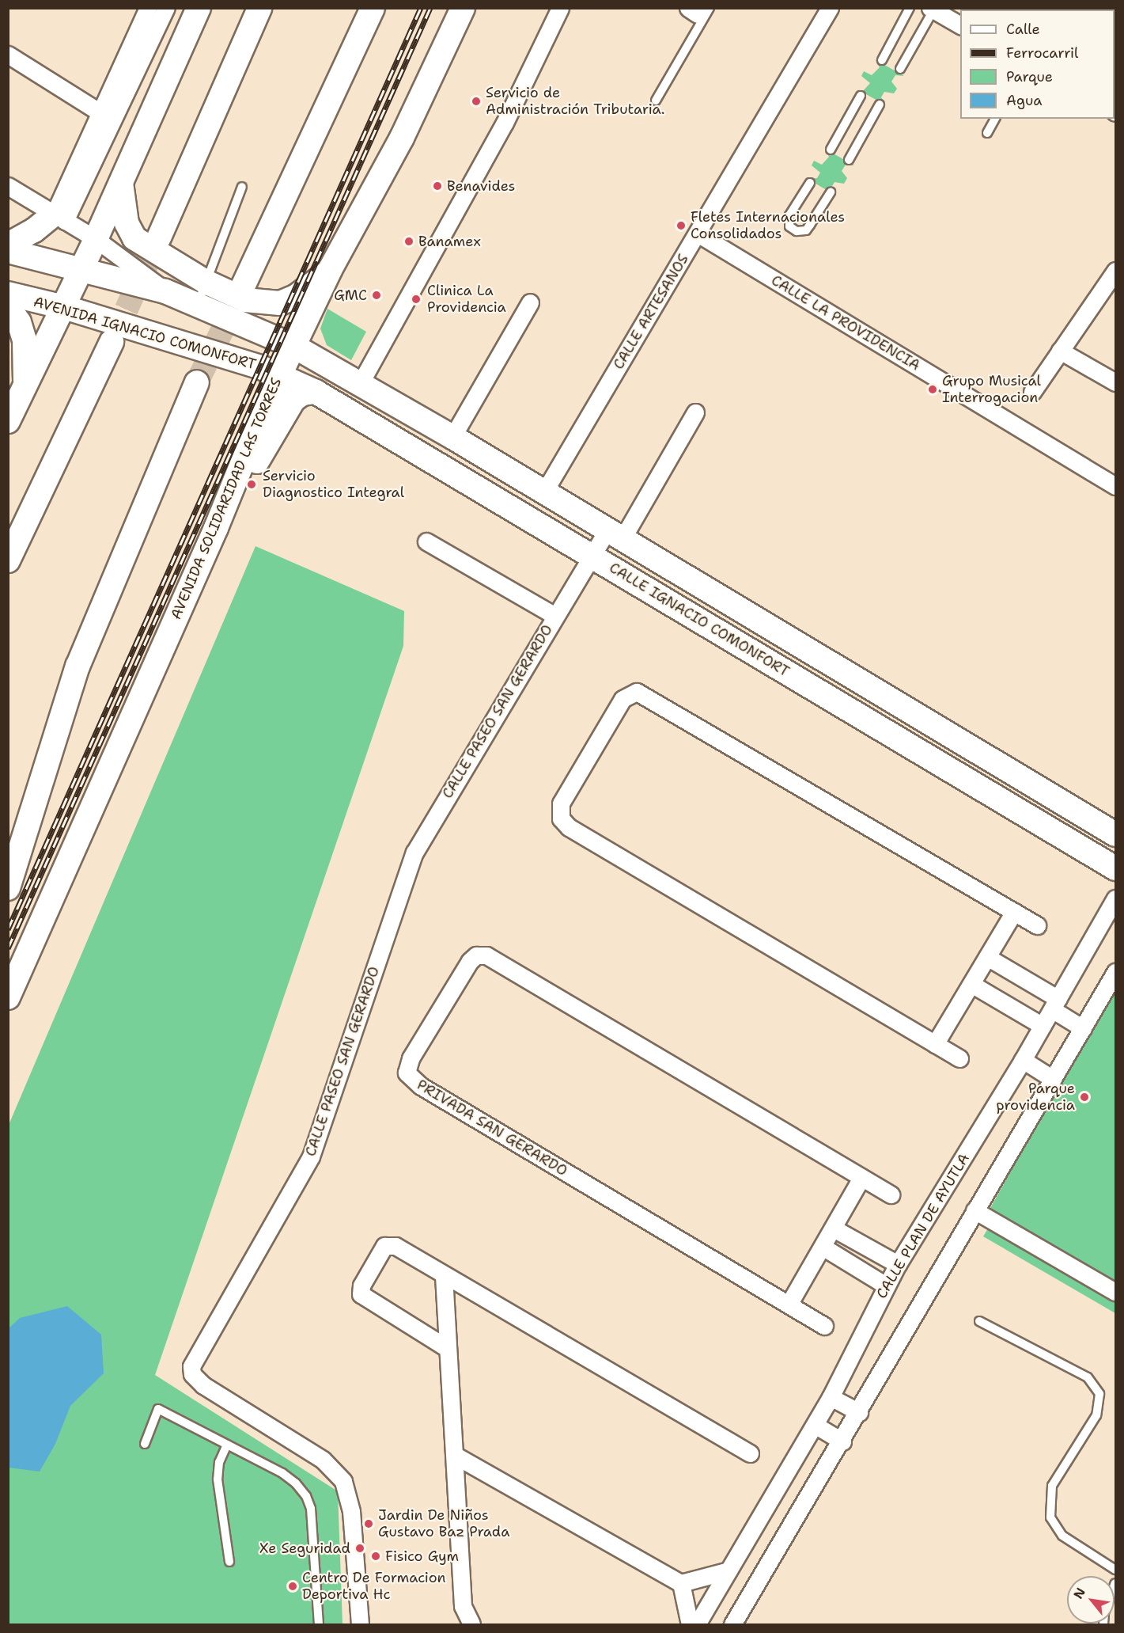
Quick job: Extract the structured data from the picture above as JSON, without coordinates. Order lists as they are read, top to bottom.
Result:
{
  "streets": {
    "main road": ["AVENIDA IGNACIO COMONFORT", "AVENIDA SOLIDARIDAD LAS TORRES", "CALLE IGNACIO COMONFORT"],
    "street": [
      "CALLE ARTESANOS",
      "CALLE LA PROVIDENCIA",
      "CALLE PASEO SAN GERARDO",
      "PRIVADA SAN GERARDO",
      "CALLE PLAN DE AYUTLA"
    ]
  },
  "crossings": [
    ["CALLE ARTESANOS", "CALLE LA PROVIDENCIA"],
    ["CALLE ARTESANOS", "CALLE IGNACIO COMONFORT"],
    ["AVENIDA IGNACIO COMONFORT", "AVENIDA SOLIDARIDAD LAS TORRES"],
    ["AVENIDA IGNACIO COMONFORT", "CALLE IGNACIO COMONFORT"],
    ["AVENIDA SOLIDARIDAD LAS TORRES", "CALLE IGNACIO COMONFORT"],
    ["CALLE IGNACIO COMONFORT", "CALLE PASEO SAN GERARDO"]
  ],
  "places": [
    "Servicio de Administración Tributaria.",
    "Benavides",
    "Fletes Internacionales Consolidados",
    "Banamex",
    "GMC",
    "Clinica La Providencia",
    "Grupo Musical Interrogacion",
    "Servicio Diagnostico Integral",
    "Parque providencia",
    "Jardin De Niños Gustavo Baz Prada",
    "Xe Seguridad",
    "Fisico Gym",
    "Centro De Formacion Deportiva Hc"
  ],
  "legend": [
    "Calle",
    "Ferrocarril",
    "Parque",
    "Agua"
  ],
  "north": "top left"
}
